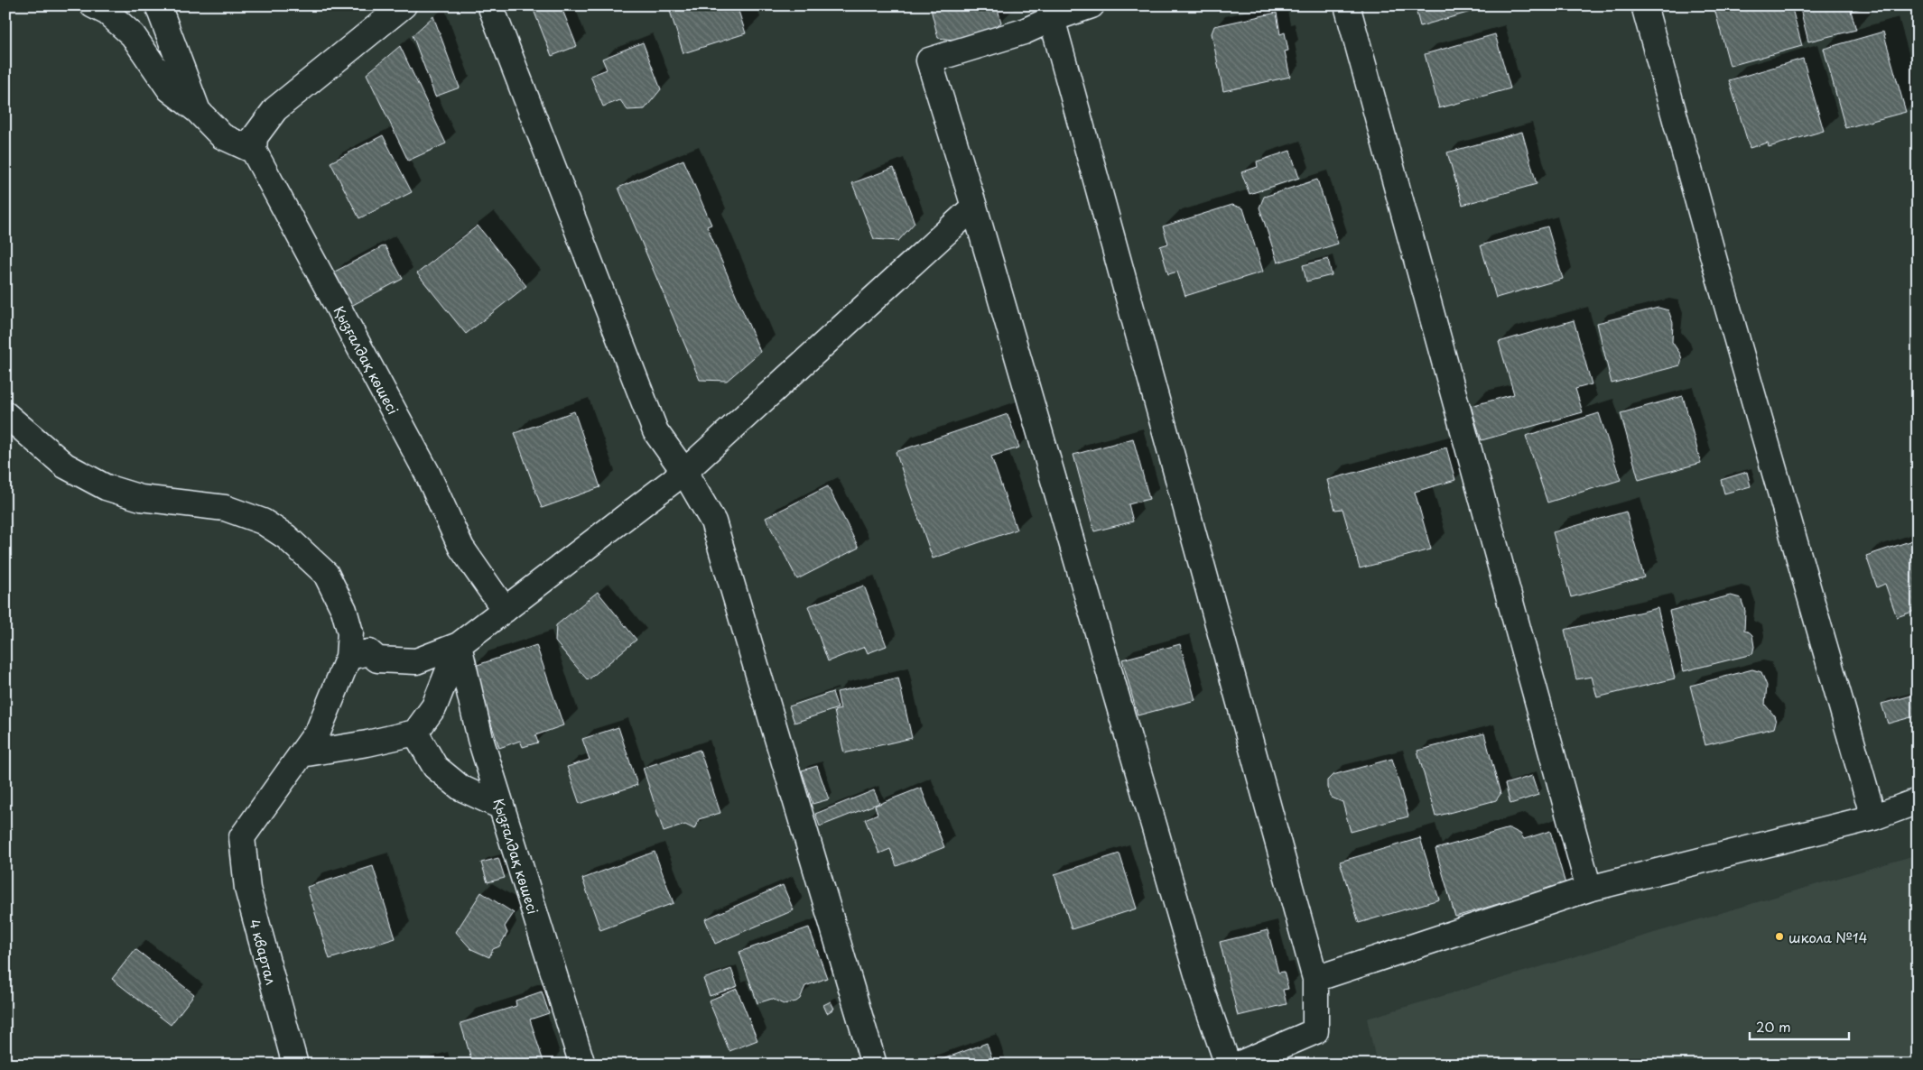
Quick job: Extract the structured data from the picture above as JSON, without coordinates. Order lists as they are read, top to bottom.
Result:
{
  "streets": {
    "street": ["Қызғалдақ көшесі", "4 квартал"]
  },
  "places": ["школа №14"],
  "scale_bar": "20 m"
}
